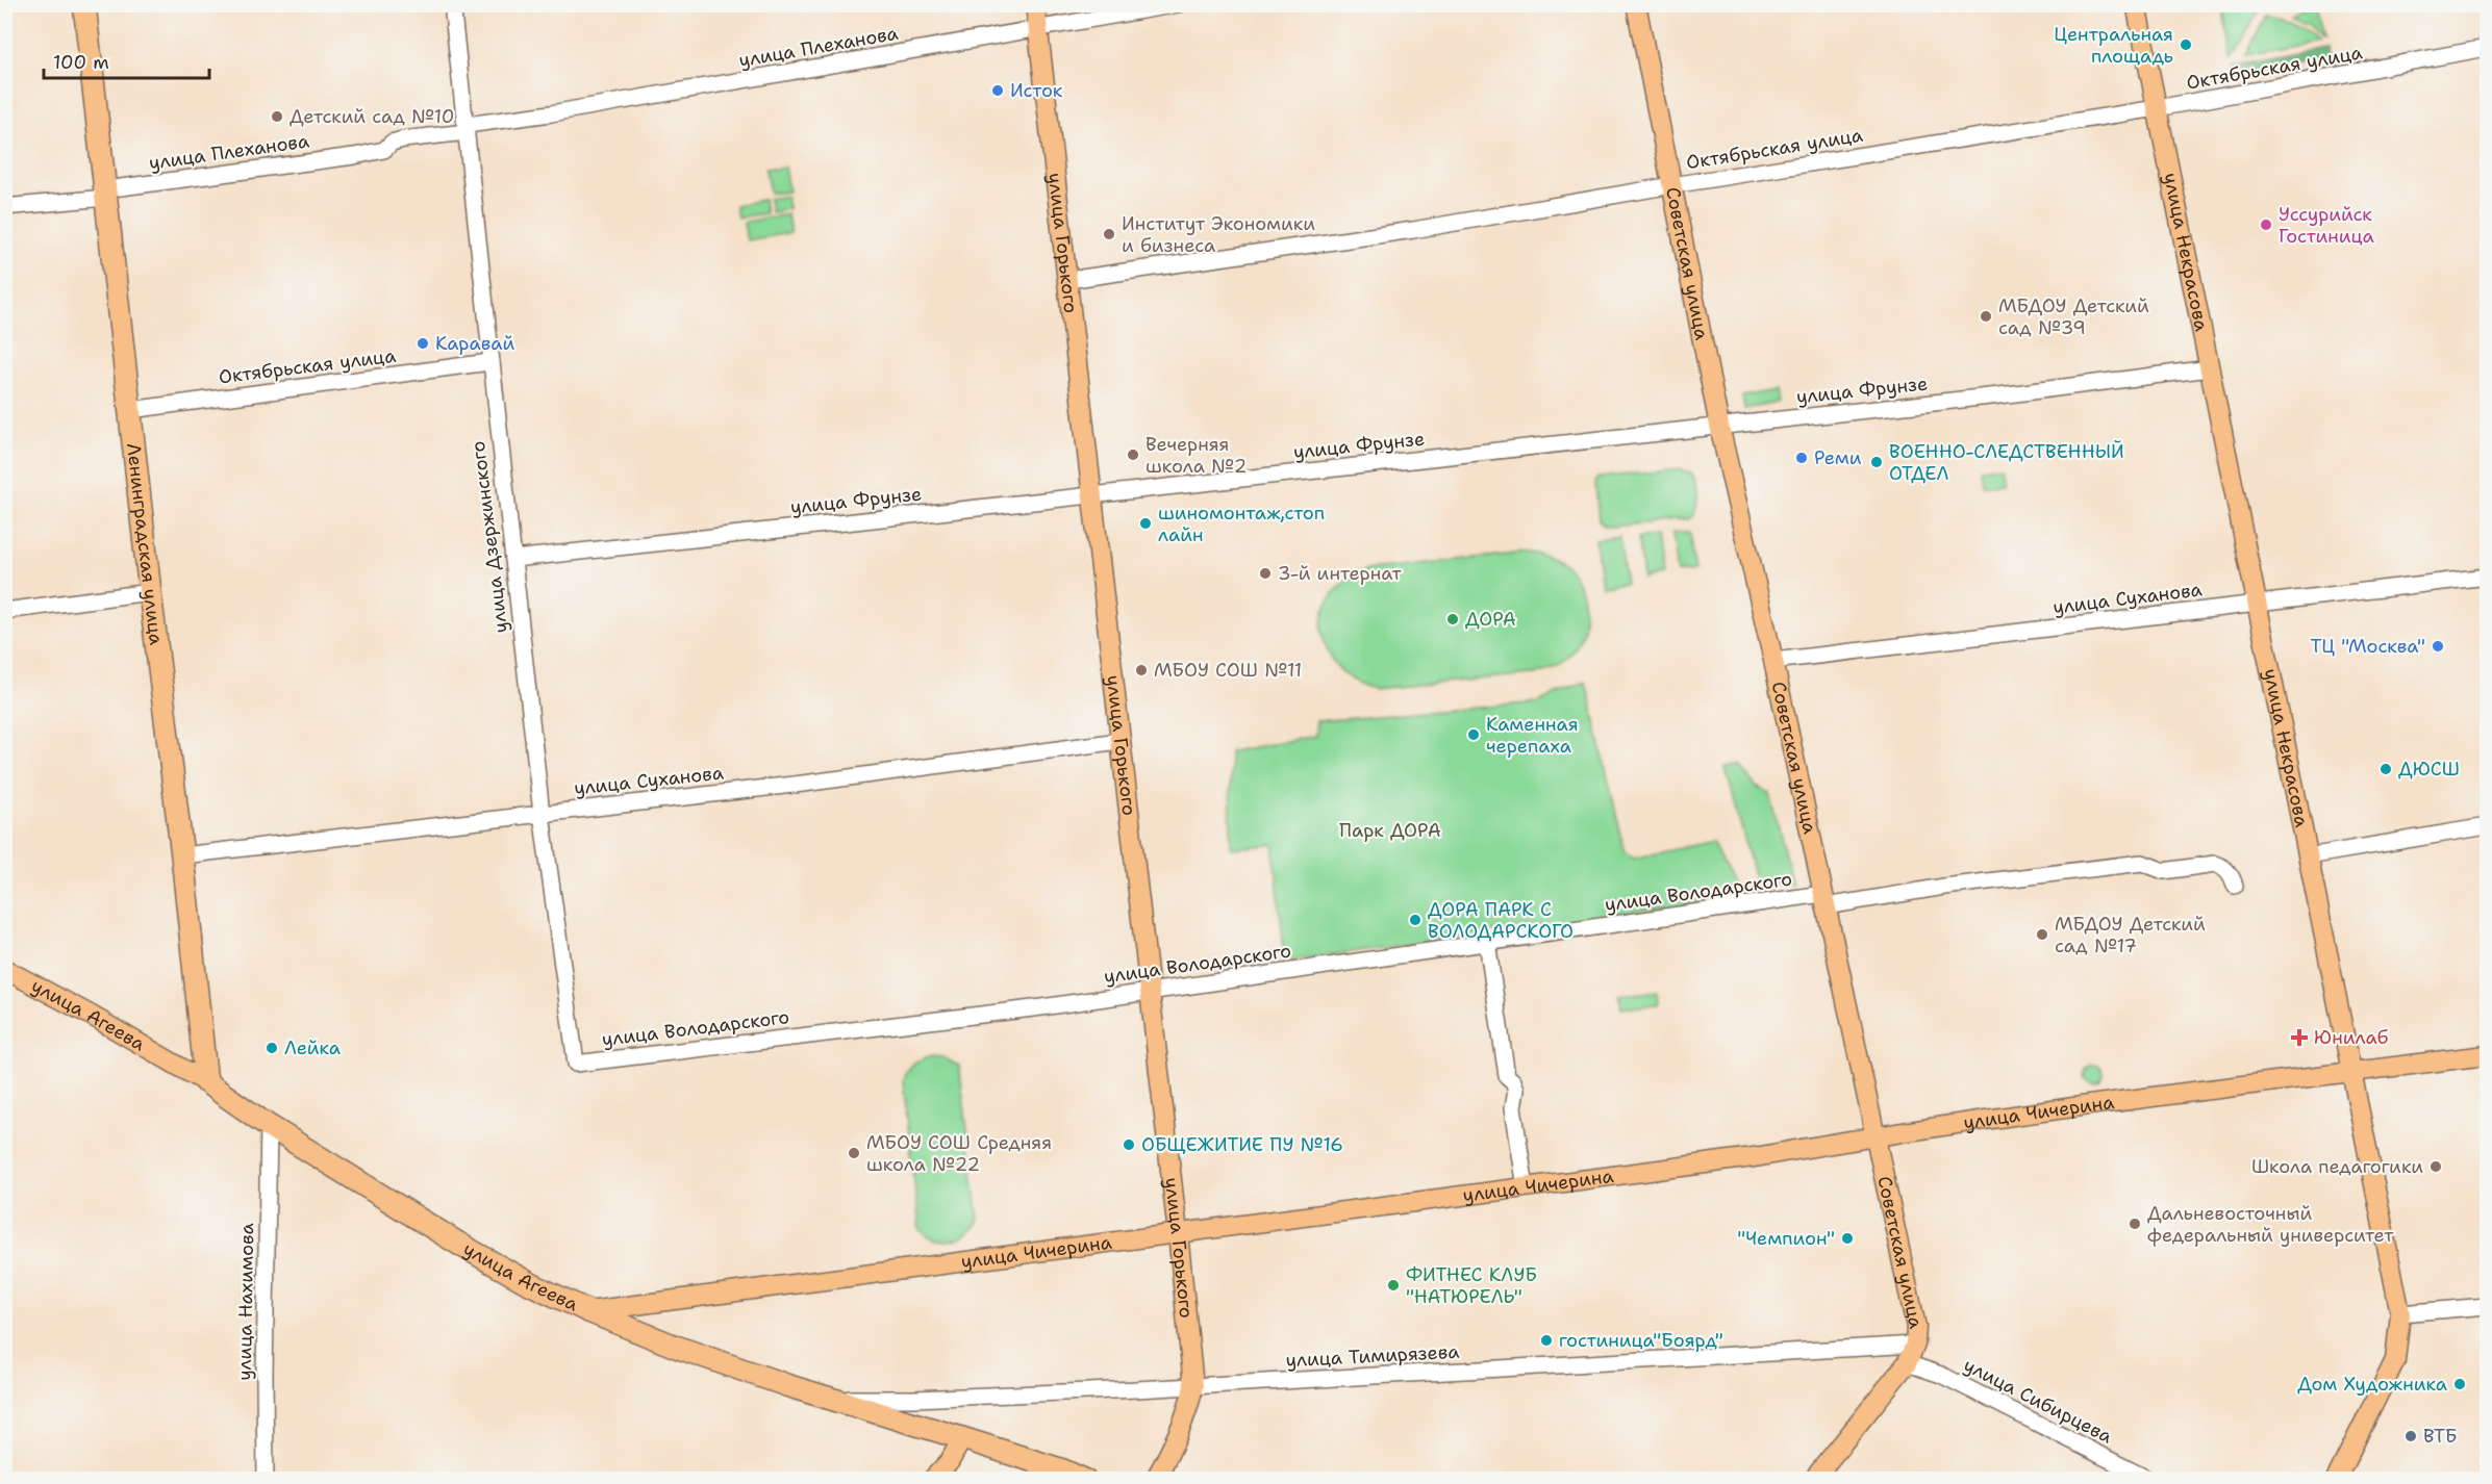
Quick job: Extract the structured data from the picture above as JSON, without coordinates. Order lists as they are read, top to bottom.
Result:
{
  "streets": {
    "highway": ["Ленинградская улица", "улица Агеева"],
    "main road": [
      "улица Горького",
      "улица Некрасова",
      "Советская улица",
      "улица Чичерина"
    ],
    "street": [
      "улица Плеханова",
      "Октябрьская улица",
      "улица Фрунзе",
      "улица Дзержинского",
      "улица Суханова",
      "улица Володарского",
      "улица Нахимова",
      "улица Тимирязева",
      "улица Сибирцева"
    ]
  },
  "crossings": [
    ["улица Плеханова", "улица Горького"],
    ["улица Плеханова", "улица Дзержинского"],
    ["улица Плеханова", "Ленинградская улица"],
    ["Октябрьская улица", "улица Горького"],
    ["Октябрьская улица", "улица Некрасова"],
    ["Октябрьская улица", "Советская улица"],
    ["Октябрьская улица", "улица Дзержинского"],
    ["Октябрьская улица", "Ленинградская улица"],
    ["улица Горького", "улица Фрунзе"],
    ["улица Горького", "улица Суханова"],
    ["улица Горького", "улица Володарского"],
    ["улица Горького", "улица Чичерина"],
    ["улица Горького", "улица Тимирязева"],
    ["улица Некрасова", "улица Фрунзе"],
    ["улица Некрасова", "улица Суханова"],
    ["улица Некрасова", "улица Чичерина"],
    ["Советская улица", "улица Фрунзе"],
    ["Советская улица", "улица Суханова"],
    ["Советская улица", "улица Володарского"],
    ["Советская улица", "улица Чичерина"],
    ["Советская улица", "улица Тимирязева"],
    ["Советская улица", "улица Сибирцева"],
    ["улица Фрунзе", "улица Дзержинского"],
    ["улица Дзержинского", "улица Суханова"],
    ["улица Дзержинского", "улица Володарского"],
    ["Ленинградская улица", "улица Суханова"],
    ["Ленинградская улица", "улица Агеева"],
    ["улица Агеева", "улица Чичерина"],
    ["улица Агеева", "улица Нахимова"],
    ["улица Агеева", "улица Тимирязева"]
  ],
  "parks": ["Парк ДОРА"],
  "places": {
    "other": [
      "Центральная площадь",
      "Исток",
      "Детский сад №10",
      "Уссурийск Гостиница",
      "Институт Экономики и бизнеса",
      "МБДОУ Детский сад №39",
      "Каравай",
      "Вечерняя школа №2",
      "Реми",
      "ВОЕННО-СЛЕДСТВЕННЫЙ ОТДЕЛ",
      "шиномонтаж,стоп лайн",
      "3-й интернат",
      "ДОРА",
      "ТЦ \"Москва\"",
      "МБОУ СОШ №11",
      "Каменная черепаха",
      "ДЮСШ",
      "ДОРА ПАРК С ВОЛОДАРСКОГО",
      "МБДОУ Детский сад №17",
      "Лейка",
      "ОБЩЕЖИТИЕ ПУ №16",
      "МБОУ СОШ Средняя школа №22",
      "Школа педагогики",
      "Дальневосточный федеральный университет",
      "\"Чемпион\"",
      "ФИТНЕС КЛУБ \"НАТЮРЕЛЬ\"",
      "гостиница\"Боярд\"",
      "Дом Художника",
      "ВТБ"
    ],
    "health": ["Юнилаб"]
  },
  "scale_bar": "100 m"
}
